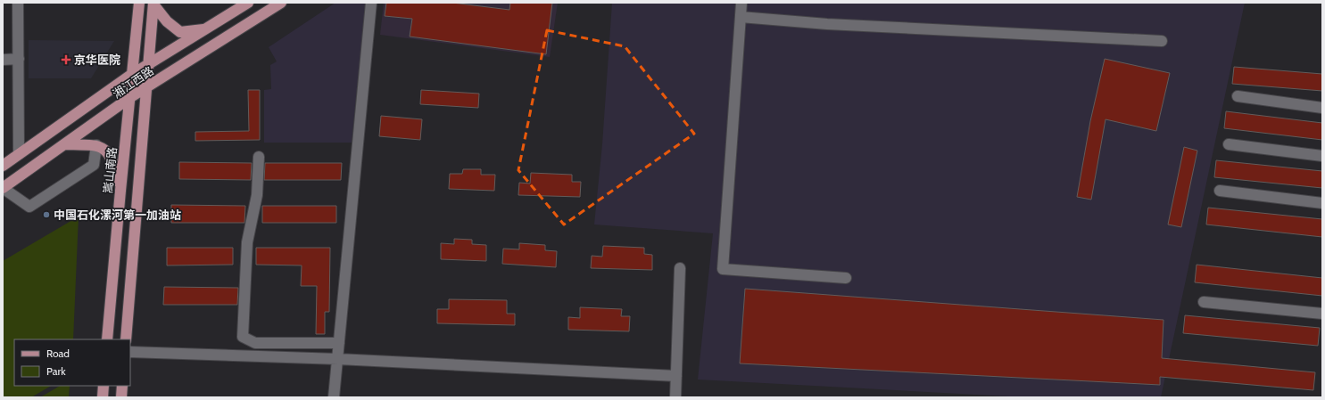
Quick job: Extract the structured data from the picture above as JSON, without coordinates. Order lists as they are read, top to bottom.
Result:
{
  "streets": {
    "main road": ["湘江西路", "嵩山南路"]
  },
  "crossings": [
    ["湘江西路", "嵩山南路"]
  ],
  "places": {
    "health": ["京华医院"],
    "other": ["中国石化漯河第一加油站"]
  },
  "legend": ["Road", "Park"]
}
